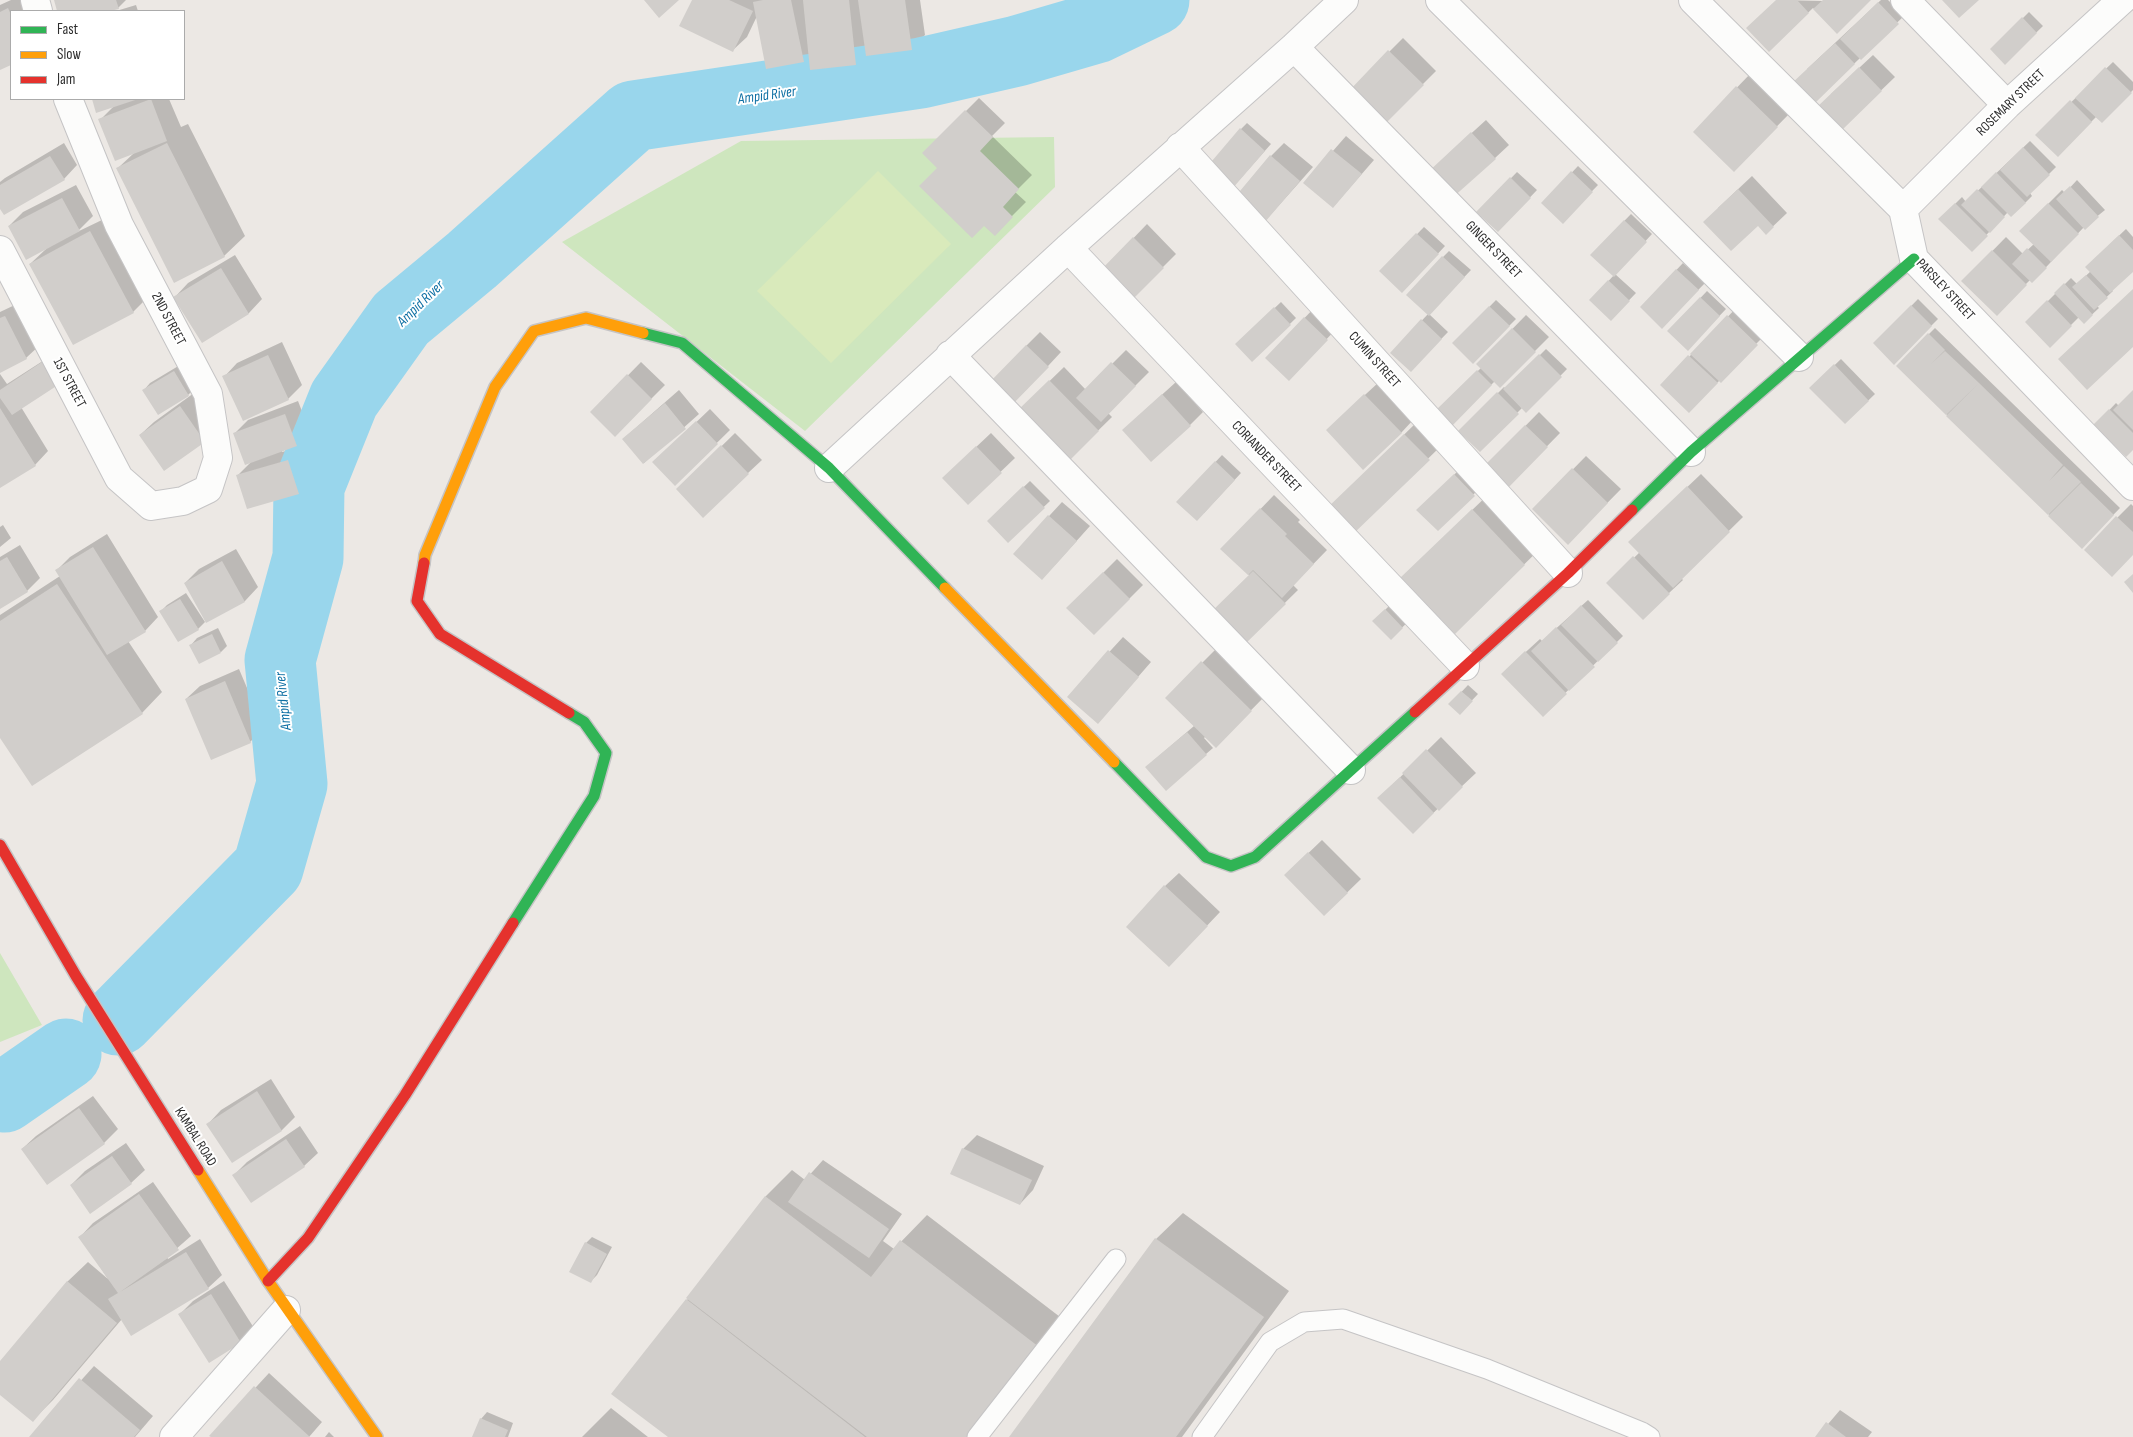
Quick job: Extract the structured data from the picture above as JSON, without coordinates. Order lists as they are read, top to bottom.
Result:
{
  "streets": {
    "street": [
      "ROSEMARY STREET",
      "GINGER STREET",
      "PARSLEY STREET",
      "2ND STREET",
      "CUMIN STREET",
      "1ST STREET",
      "CORIANDER STREET",
      "KAMBAL ROAD"
    ]
  },
  "crossings": [
    ["ROSEMARY STREET", "PARSLEY STREET"],
    ["2ND STREET", "1ST STREET"]
  ],
  "water": ["Ampid River"],
  "legend": ["Fast", "Slow", "Jam"]
}
